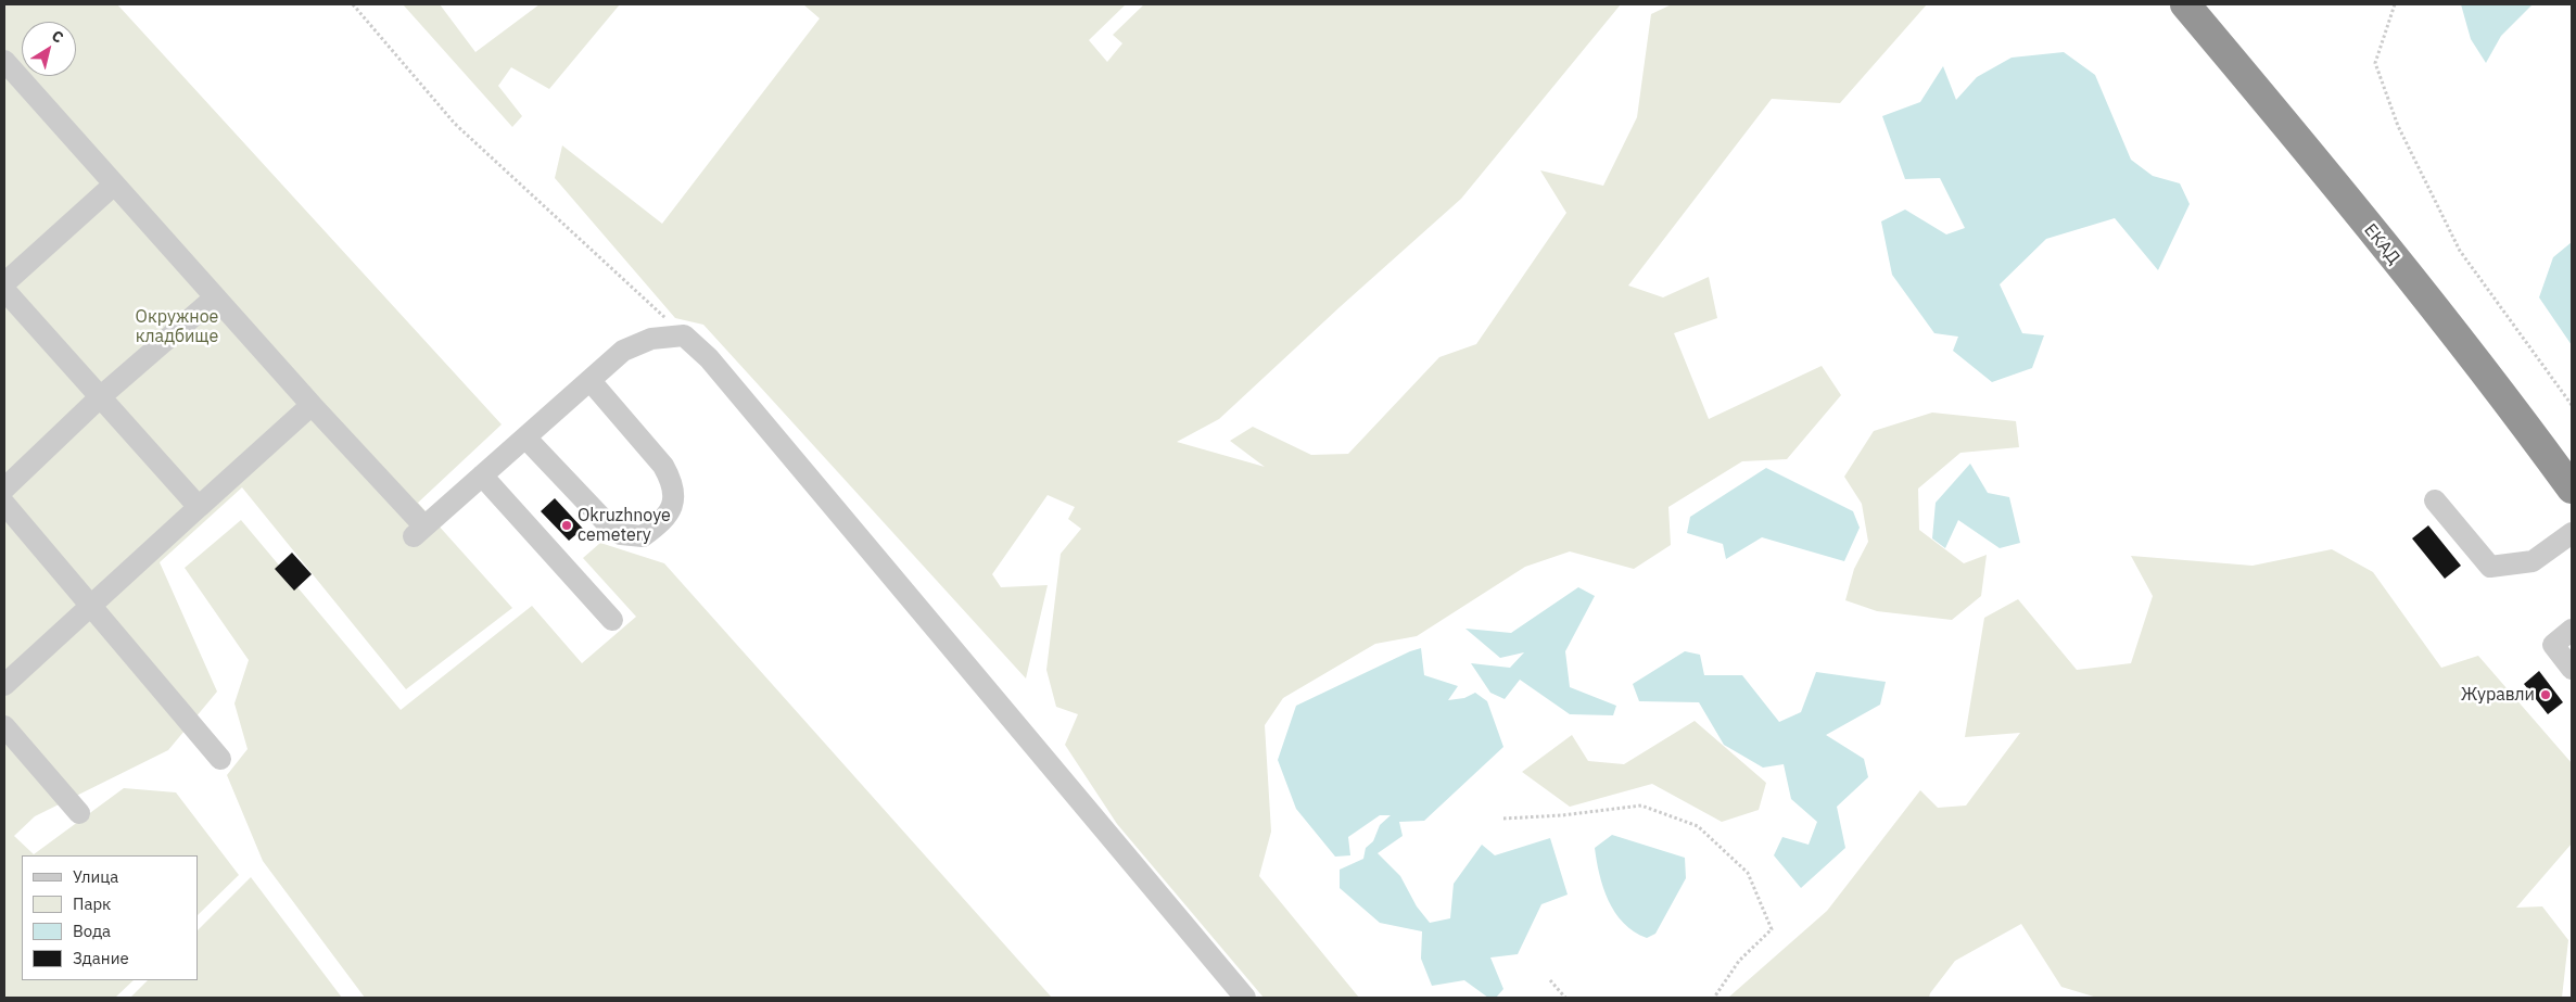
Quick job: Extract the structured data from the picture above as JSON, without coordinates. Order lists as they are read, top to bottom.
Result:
{
  "streets": {
    "highway": ["ЕКАД"]
  },
  "parks": ["Окружное кладбище"],
  "places": ["Okruzhnoye cemetery", "Журавли"],
  "legend": [
    "Улица",
    "Парк",
    "Вода",
    "Здание"
  ],
  "north": "top right"
}
